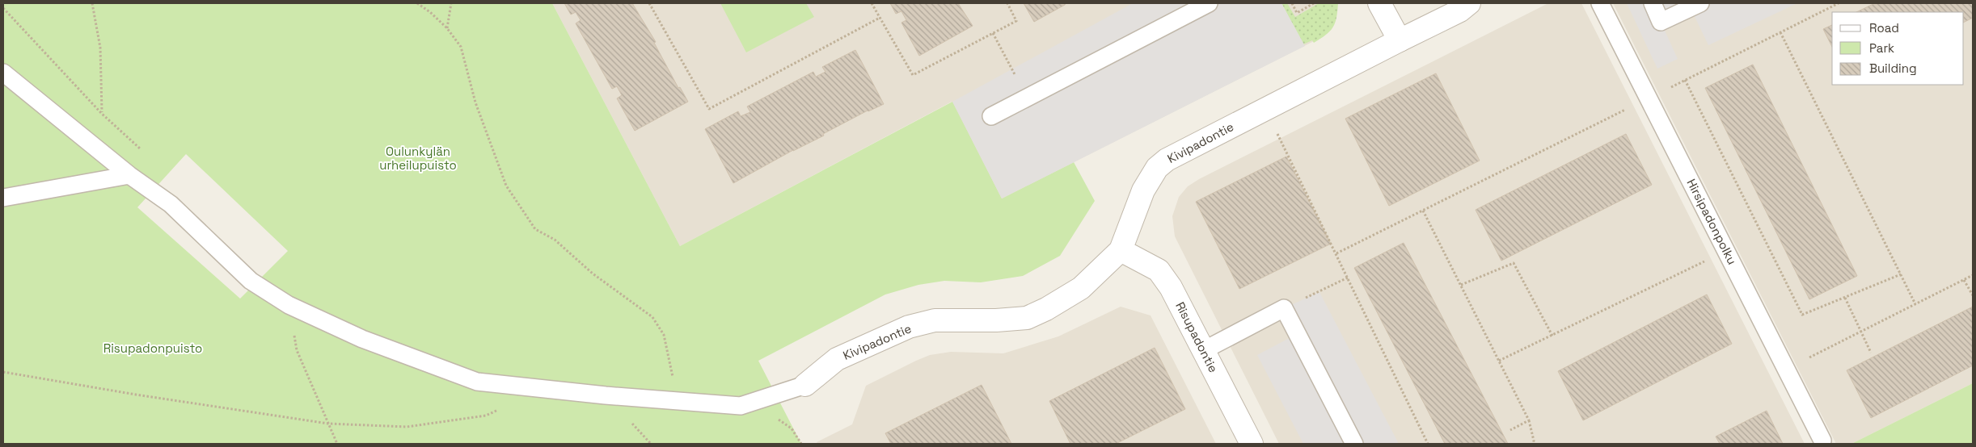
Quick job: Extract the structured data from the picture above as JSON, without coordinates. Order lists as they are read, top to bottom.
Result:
{
  "streets": {
    "street": ["Kivipadontie", "Risupadontie"],
    "lane": ["Hirsipadonpolku"]
  },
  "crossings": [
    ["Kivipadontie", "Risupadontie"]
  ],
  "parks": ["Oulunkylän urheilupuisto", "Risupadonpuisto"],
  "legend": ["Road", "Park", "Building"]
}
